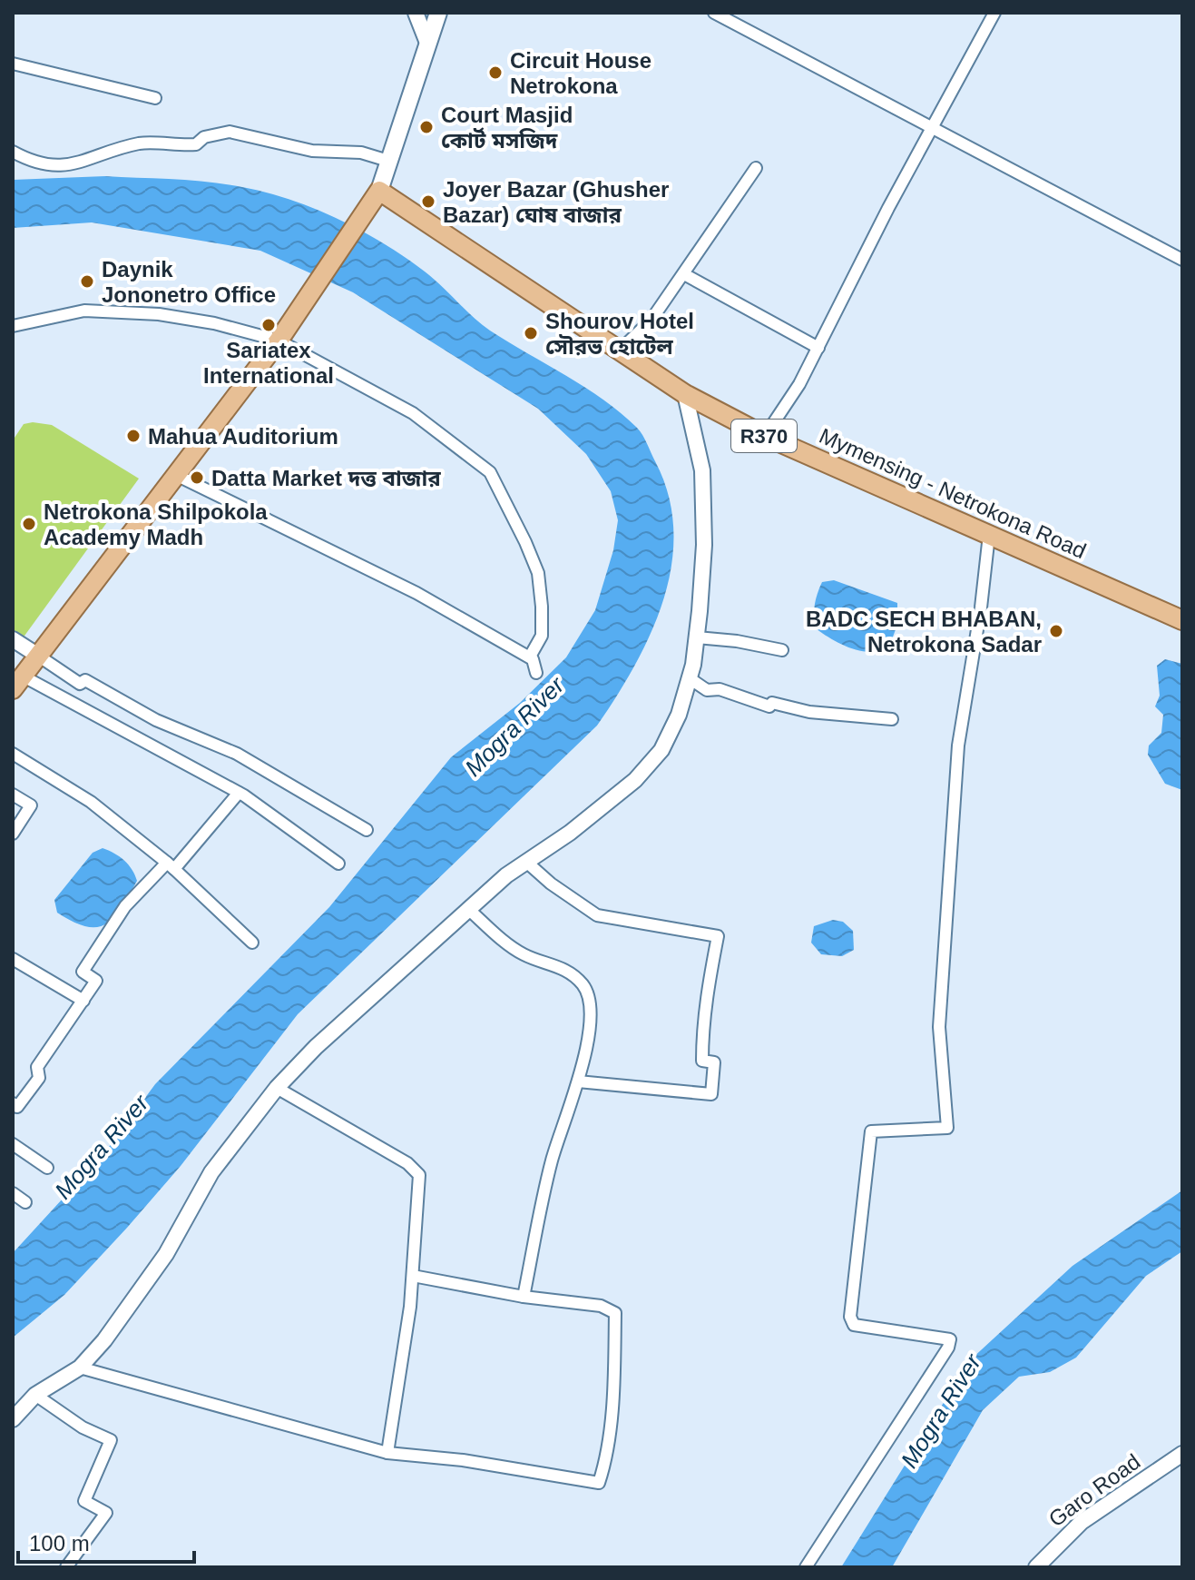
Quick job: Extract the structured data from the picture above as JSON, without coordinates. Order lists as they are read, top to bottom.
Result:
{
  "streets": {
    "main road": ["R370", "Mymensing - Netrokona Road"],
    "street": ["Garo Road"]
  },
  "water": ["Mogra River"],
  "places": [
    "Circuit House Netrokona",
    "Court Masjid কোর্ট মসজিদ",
    "Joyer Bazar (Ghusher Bazar) ঘোষ বাজার",
    "Daynik Jononetro Office",
    "Sariatex International",
    "Shourov Hotel সৌরভ হোটেল",
    "Mahua Auditorium",
    "Datta Market দত্ত বাজার",
    "Netrokona Shilpokola Academy Madh",
    "BADC SECH BHABAN, Netrokona Sadar"
  ],
  "scale_bar": "100 m"
}
